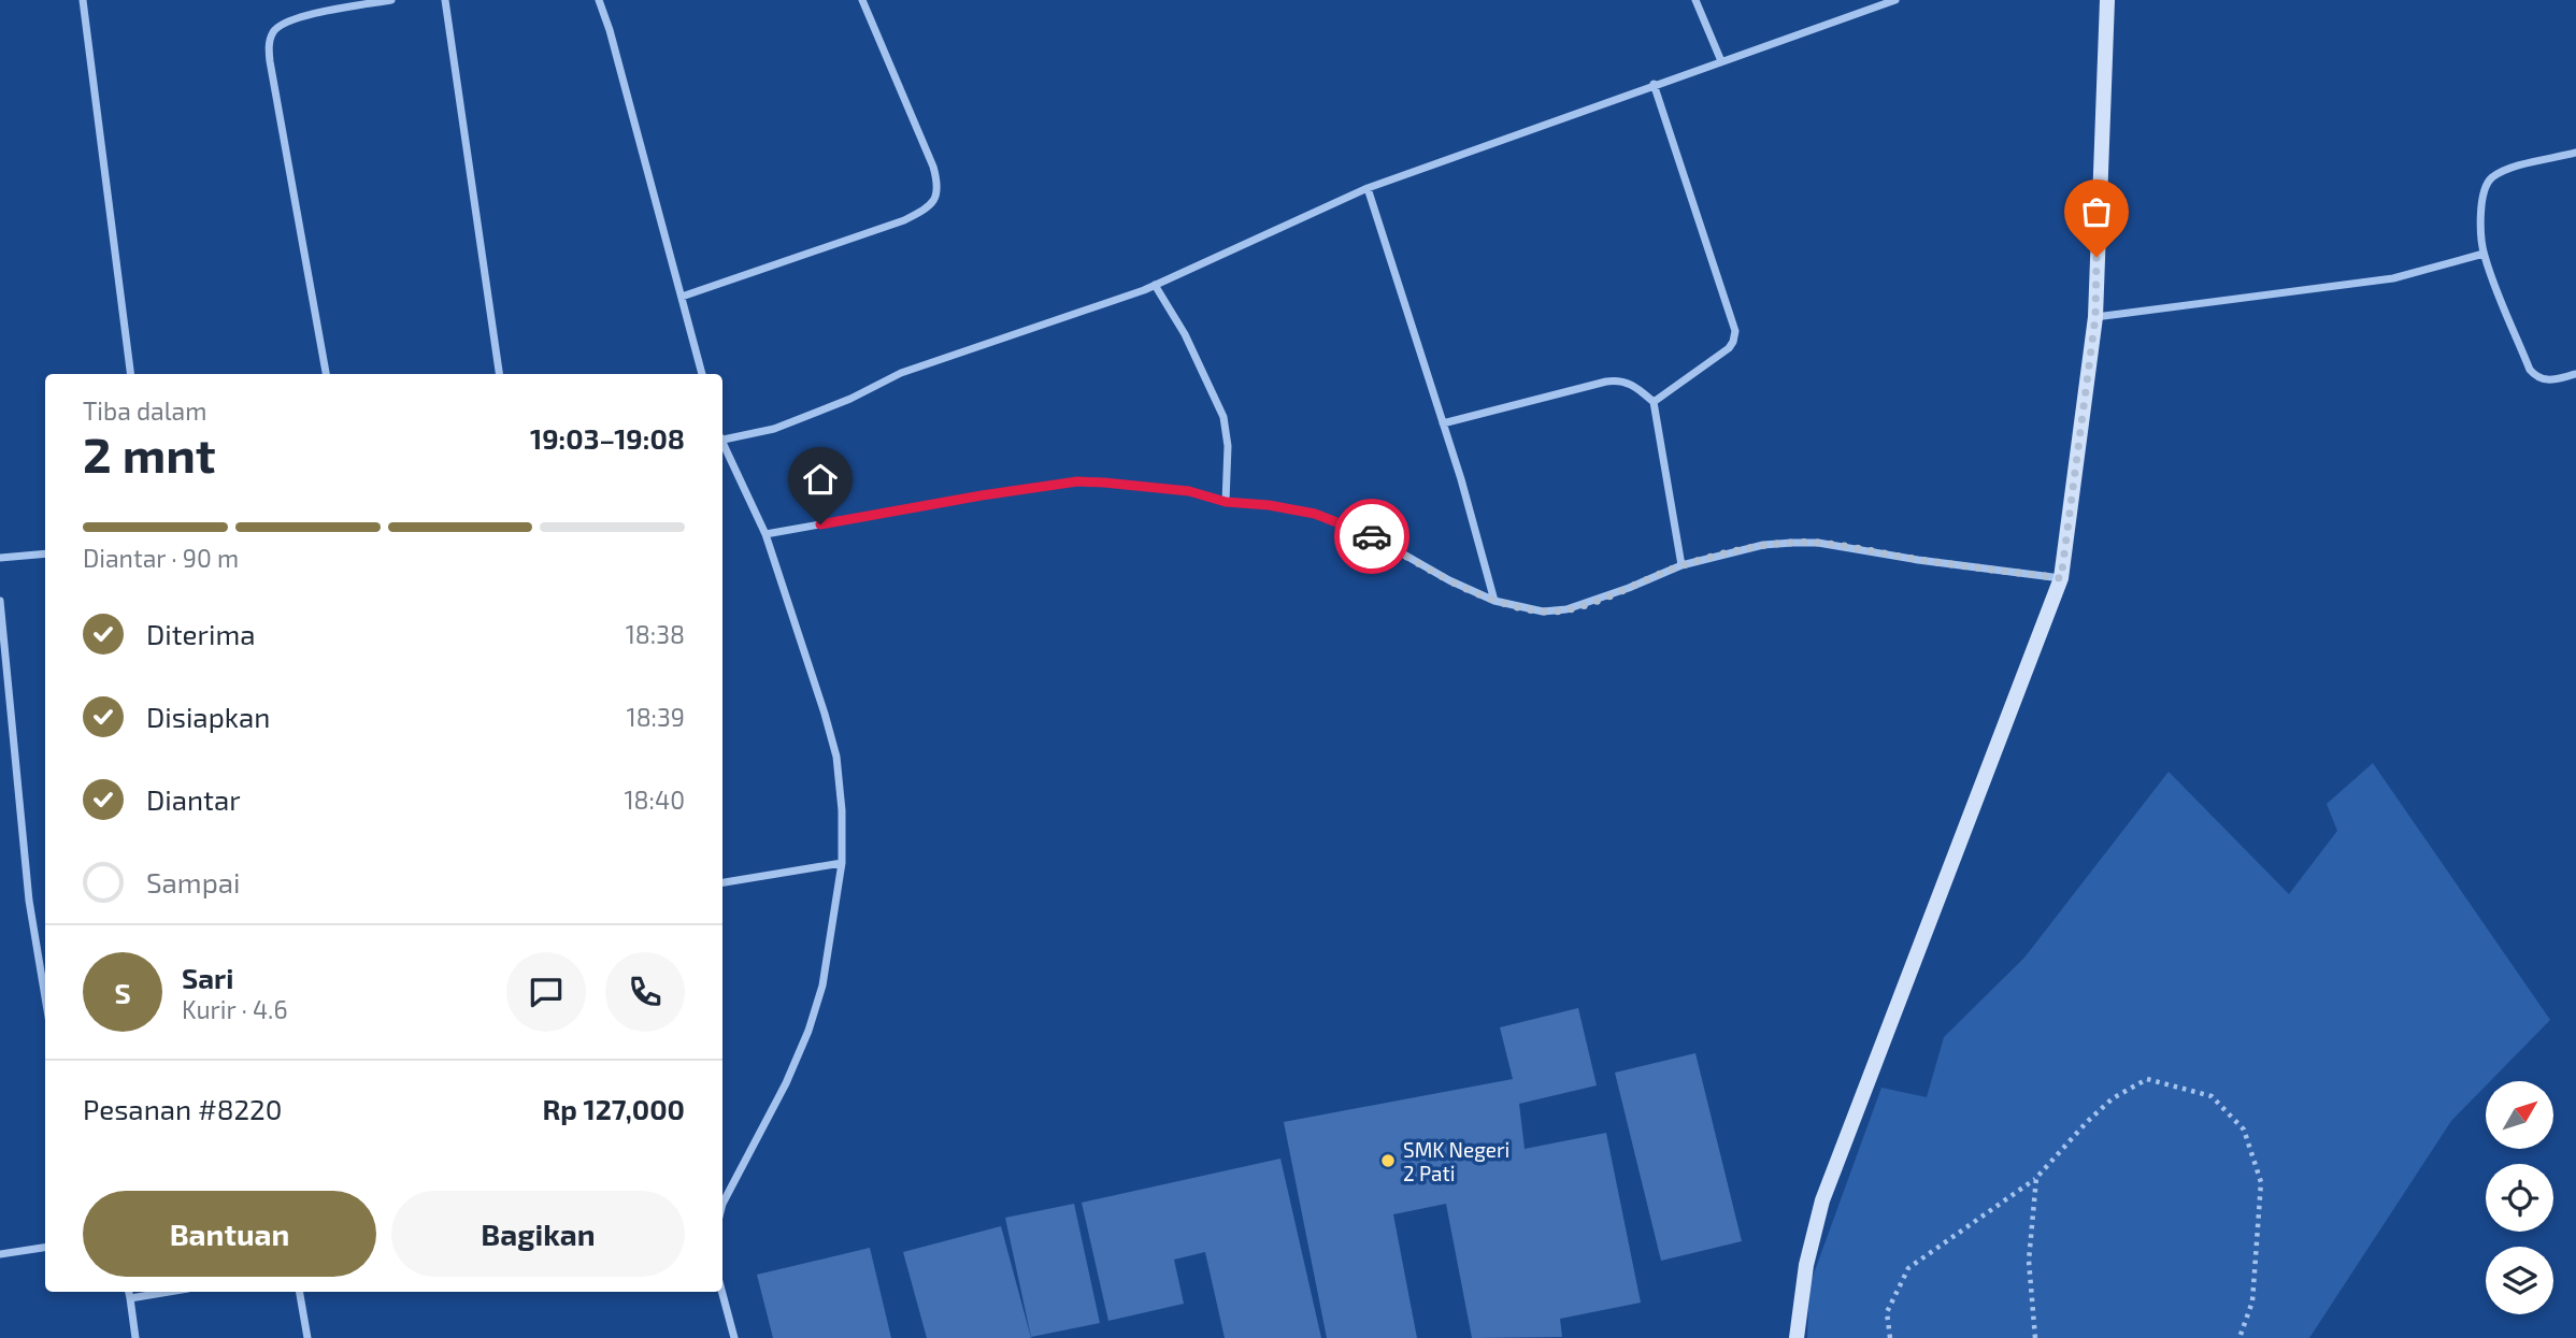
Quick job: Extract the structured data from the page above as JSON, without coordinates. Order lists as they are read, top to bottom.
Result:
{
  "places": ["SMK Negeri 2 Pati"],
  "north": "top right",
  "page": {
    "heading": ["2 mnt", "Tiba dalam", "19:03–19:08"],
    "panel": [
      "Sari",
      "Kurir · 4.6",
      "Pesanan #8220",
      "Rp 127,000"
    ],
    "bar": "Diantar · 90 m",
    "list": [
      ["Diterima", "18:38"],
      ["Disiapkan", "18:39"],
      ["Diantar", "18:40"],
      "Sampai"
    ],
    "round": "S",
    "buttons": ["Bantuan", "Bagikan"]
  }
}
